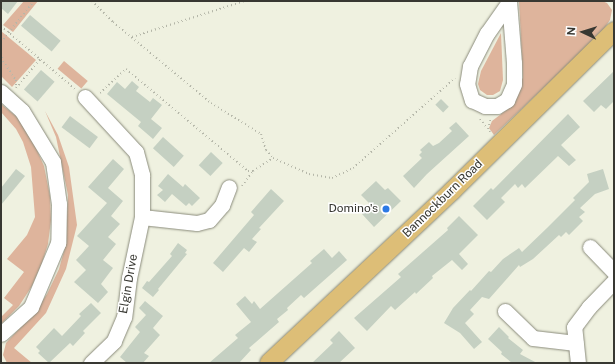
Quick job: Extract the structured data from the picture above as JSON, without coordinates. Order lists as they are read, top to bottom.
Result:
{
  "streets": {
    "main road": ["Bannockburn Road"],
    "street": ["Elgin Drive"]
  },
  "places": ["Domino's"],
  "north": "left"
}
